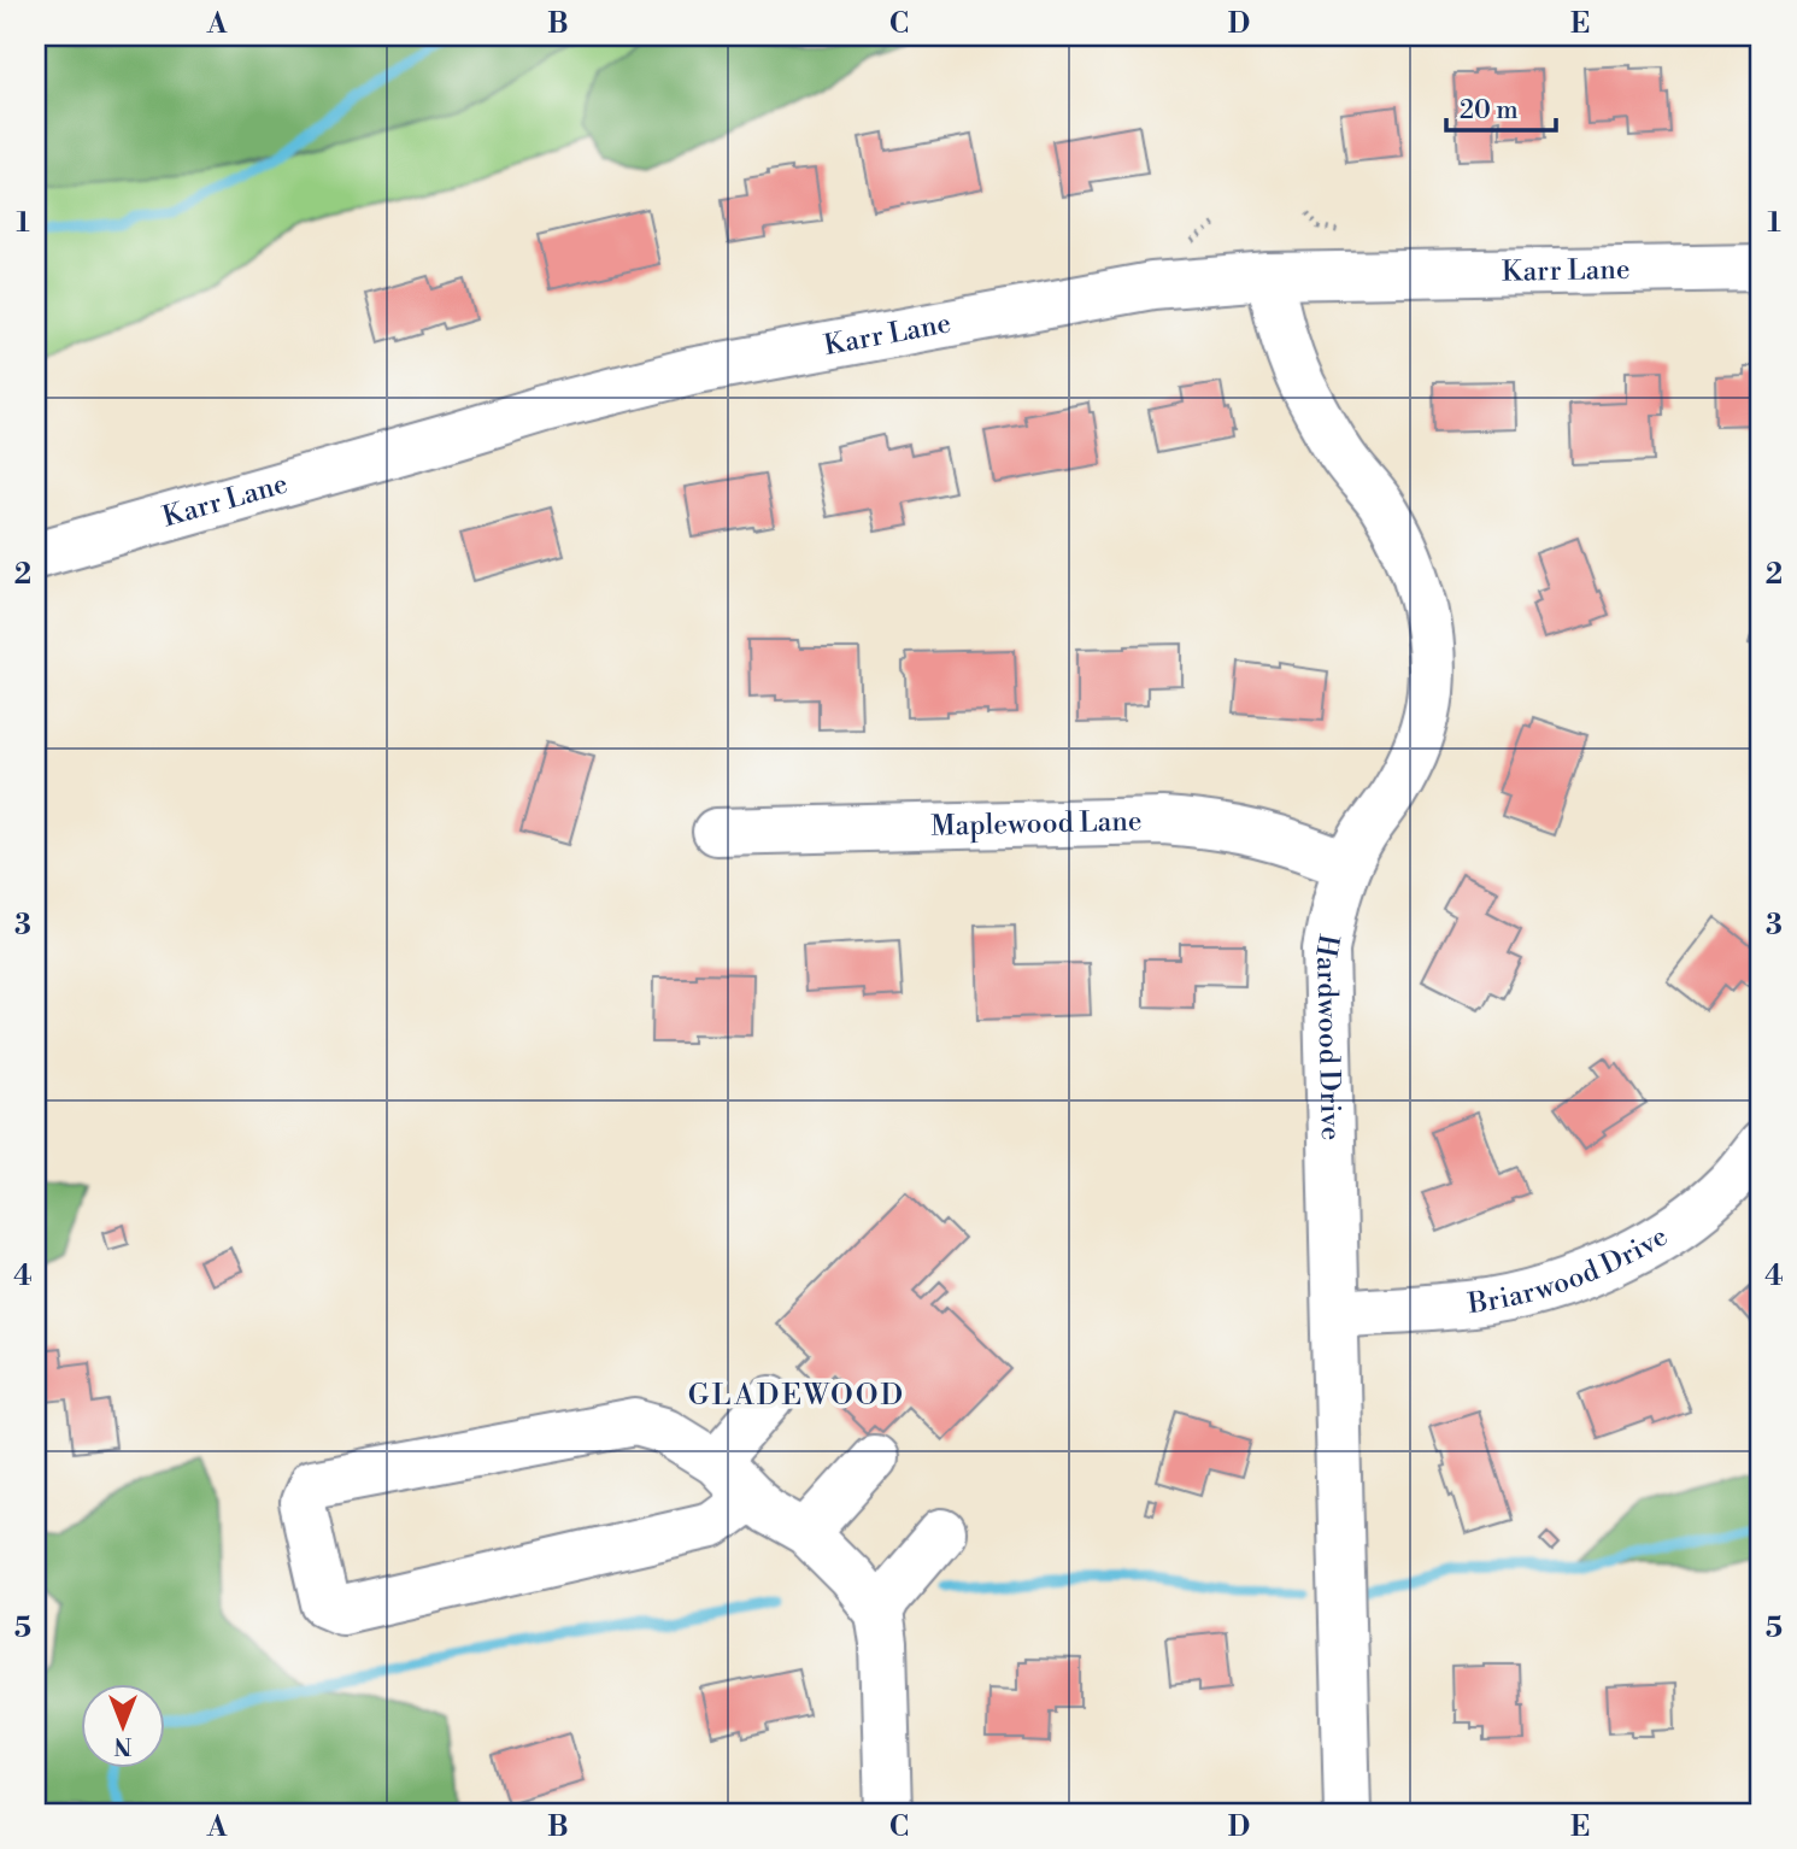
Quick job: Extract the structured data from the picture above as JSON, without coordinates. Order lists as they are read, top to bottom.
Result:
{
  "streets": {
    "street": [
      "Karr Lane",
      "Maplewood Lane",
      "Hardwood Drive",
      "Briarwood Drive"
    ]
  },
  "crossings": [
    ["Karr Lane", "Hardwood Drive"],
    ["Maplewood Lane", "Hardwood Drive"],
    ["Hardwood Drive", "Briarwood Drive"]
  ],
  "districts": ["GLADEWOOD"],
  "scale_bar": "20 m",
  "north": "bottom",
  "grid": {
    "columns": [
      "A",
      "B",
      "C",
      "D",
      "E"
    ],
    "rows": [
      "1",
      "2",
      "3",
      "4",
      "5"
    ]
  }
}
